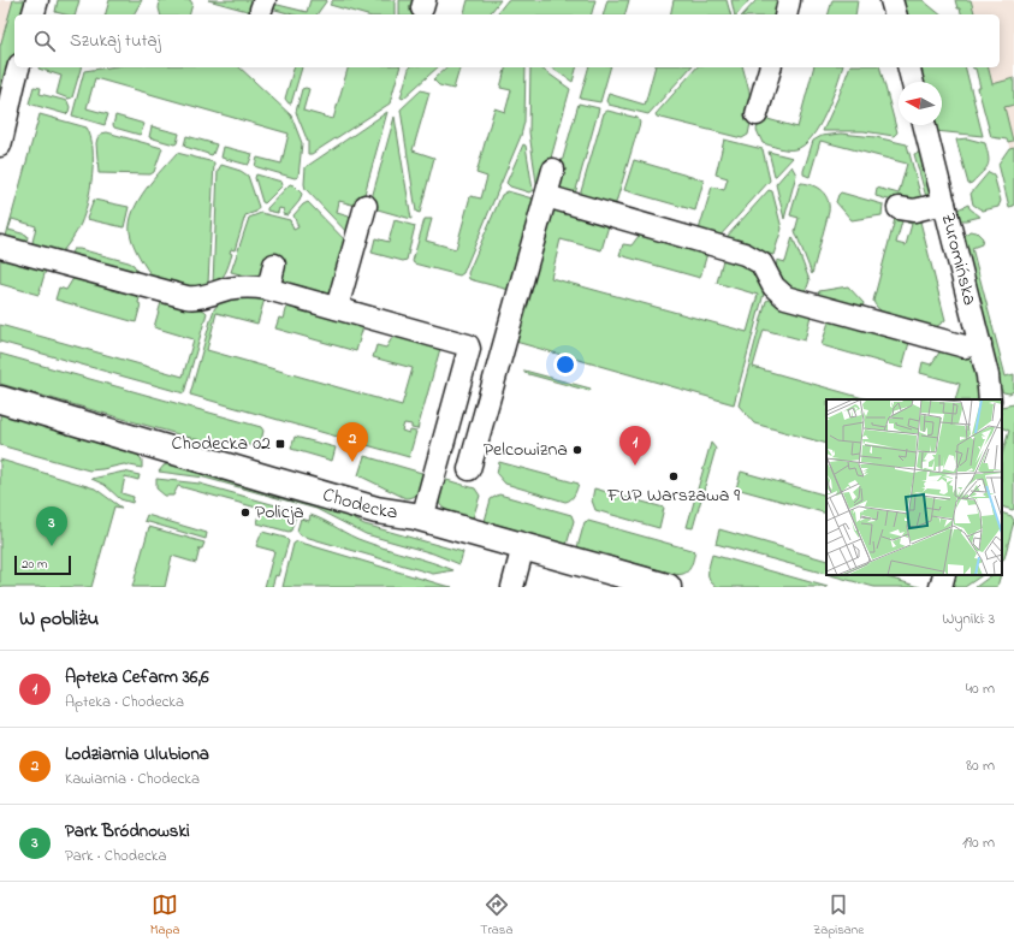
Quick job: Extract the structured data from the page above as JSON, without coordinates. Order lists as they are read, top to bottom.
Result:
{
  "streets": {
    "street": ["Żuromińska", "Chodecka"]
  },
  "places": {
    "transit": ["Chodecka 02"],
    "other": ["Pelcowizna", "FUP Warszawa 9", "Policja"]
  },
  "scale_bar": "20 m",
  "north": "left",
  "page": {
    "search": "Szukaj tutaj",
    "pins": ["2", "1", "3"],
    "scale": "20 m",
    "heading": ["W pobliżu", "Wyniki: 3"],
    "list": [
      {
        "mark": "1",
        "name": "Apteka Cefarm 36,6",
        "note": "Apteka · Chodecka",
        "value": "40 m"
      },
      {
        "mark": "2",
        "name": "Lodziarnia Ulubiona",
        "note": "Kawiarnia · Chodecka",
        "value": "80 m"
      },
      {
        "mark": "3",
        "name": "Park Bródnowski",
        "note": "Park · Chodecka",
        "value": "190 m"
      }
    ],
    "nav": ["Mapa", "Trasa", "Zapisane"]
  }
}
